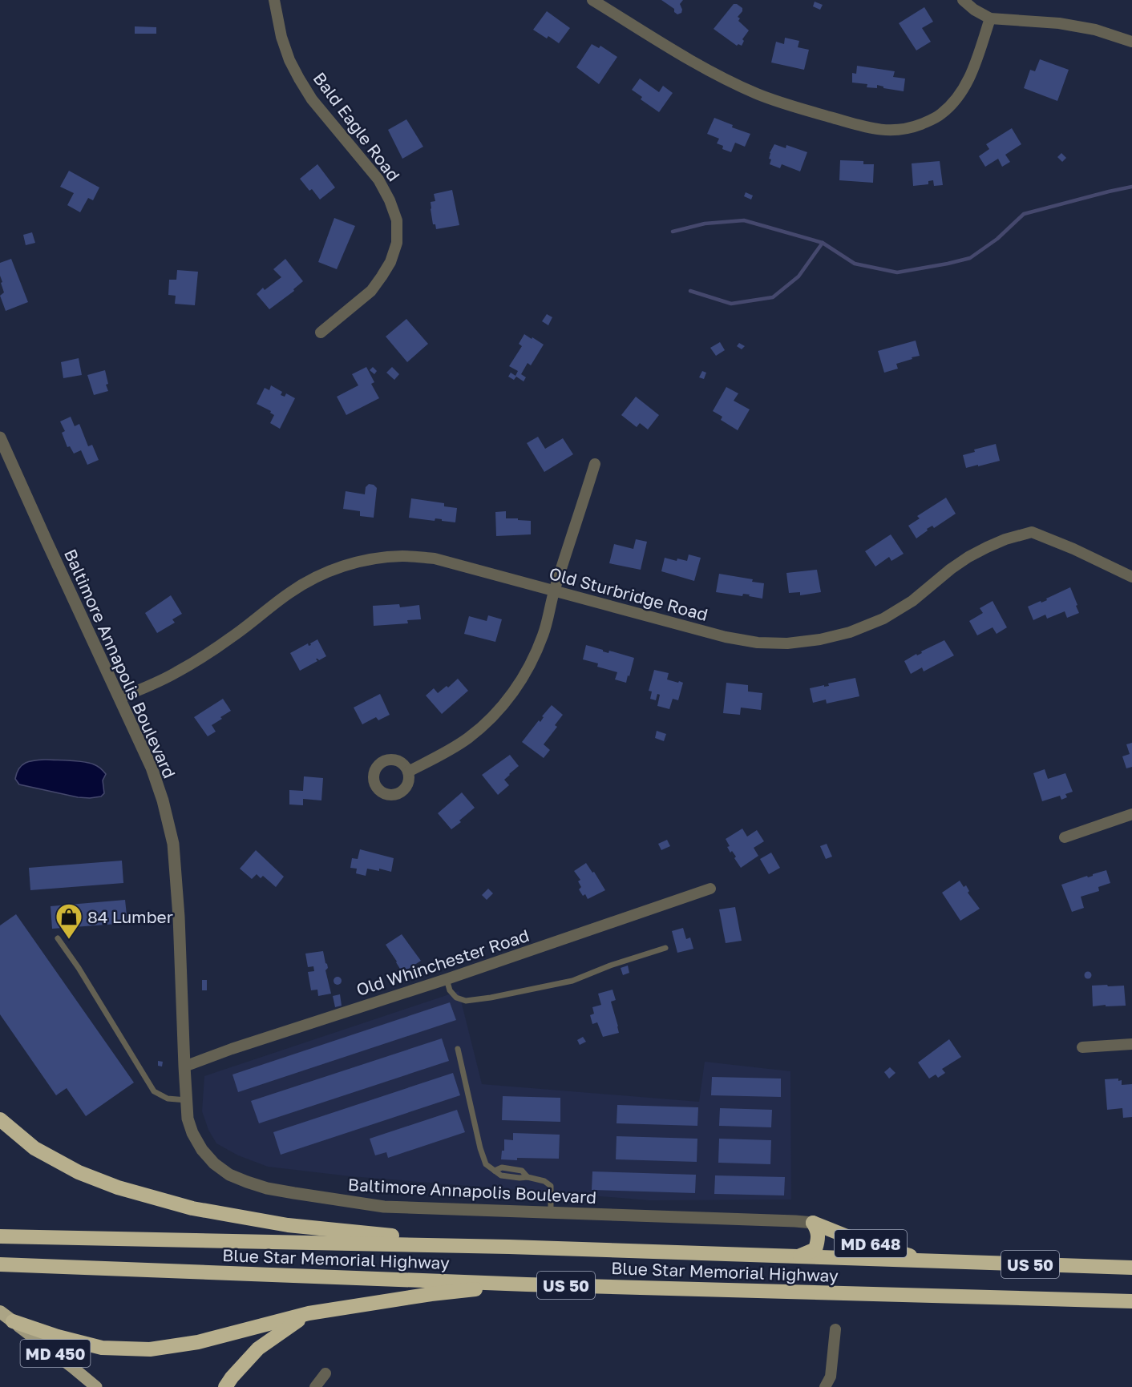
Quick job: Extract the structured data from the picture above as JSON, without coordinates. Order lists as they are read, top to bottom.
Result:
{
  "streets": {
    "highway": [
      "MD 648",
      "Blue Star Memorial Highway",
      "US 50",
      "MD 450"
    ],
    "street": [
      "Bald Eagle Road",
      "Old Sturbridge Road",
      "Baltimore Annapolis Boulevard",
      "Old Whinchester Road"
    ]
  },
  "crossings": [
    ["Old Sturbridge Road", "Baltimore Annapolis Boulevard"],
    ["Baltimore Annapolis Boulevard", "Old Whinchester Road"],
    ["Baltimore Annapolis Boulevard", "MD 648"],
    ["MD 648", "Blue Star Memorial Highway"]
  ],
  "places": {
    "shop": ["84 Lumber"]
  }
}
